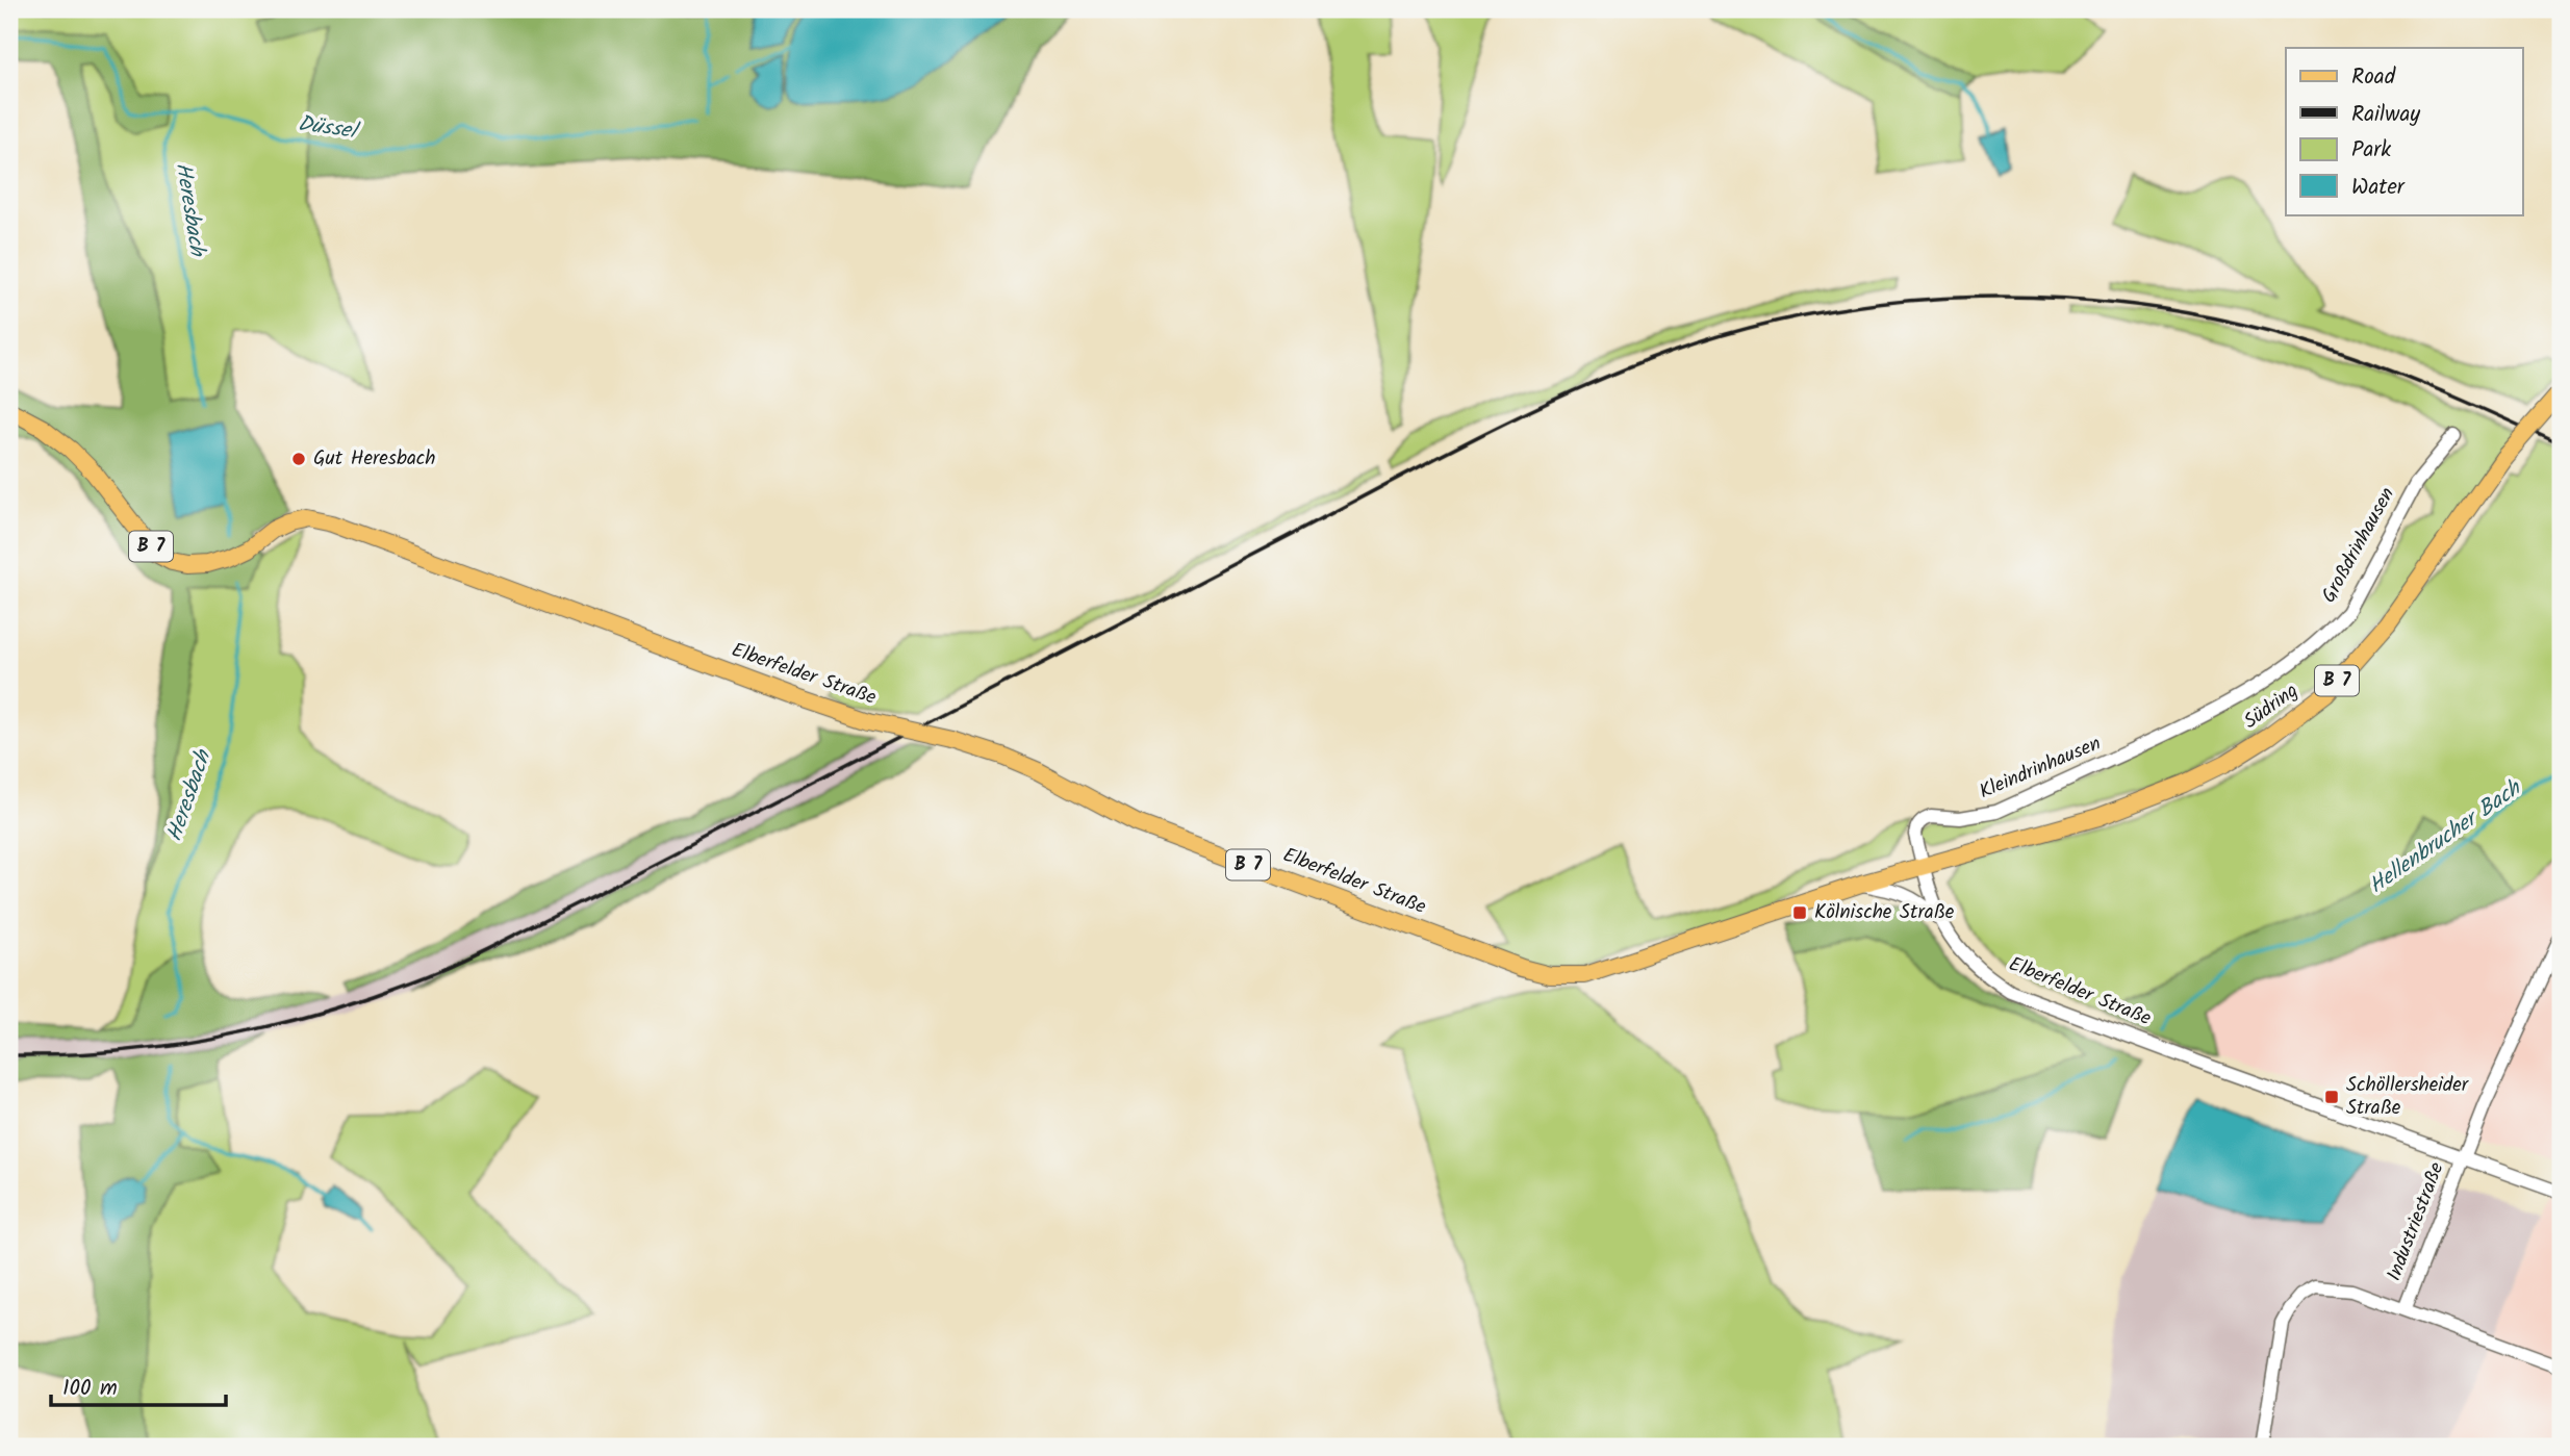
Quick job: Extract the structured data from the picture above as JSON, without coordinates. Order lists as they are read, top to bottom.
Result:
{
  "streets": {
    "main road": ["B 7", "Elberfelder Straße", "Südring"],
    "street": ["Großdrinhausen", "Kleindrinhausen", "Industriestraße"]
  },
  "crossings": [
    ["Großdrinhausen", "Kleindrinhausen"],
    ["Elberfelder Straße", "Südring"],
    ["Elberfelder Straße", "Kleindrinhausen"],
    ["Elberfelder Straße", "Industriestraße"],
    ["Südring", "Kleindrinhausen"]
  ],
  "water": ["Düssel", "Heresbach", "Hellenbrucher Bach"],
  "places": {
    "other": ["Gut Heresbach"],
    "transit": ["Kölnische Straße", "Schöllersheider Straße"]
  },
  "legend": [
    "Road",
    "Railway",
    "Park",
    "Water"
  ],
  "scale_bar": "100 m"
}
